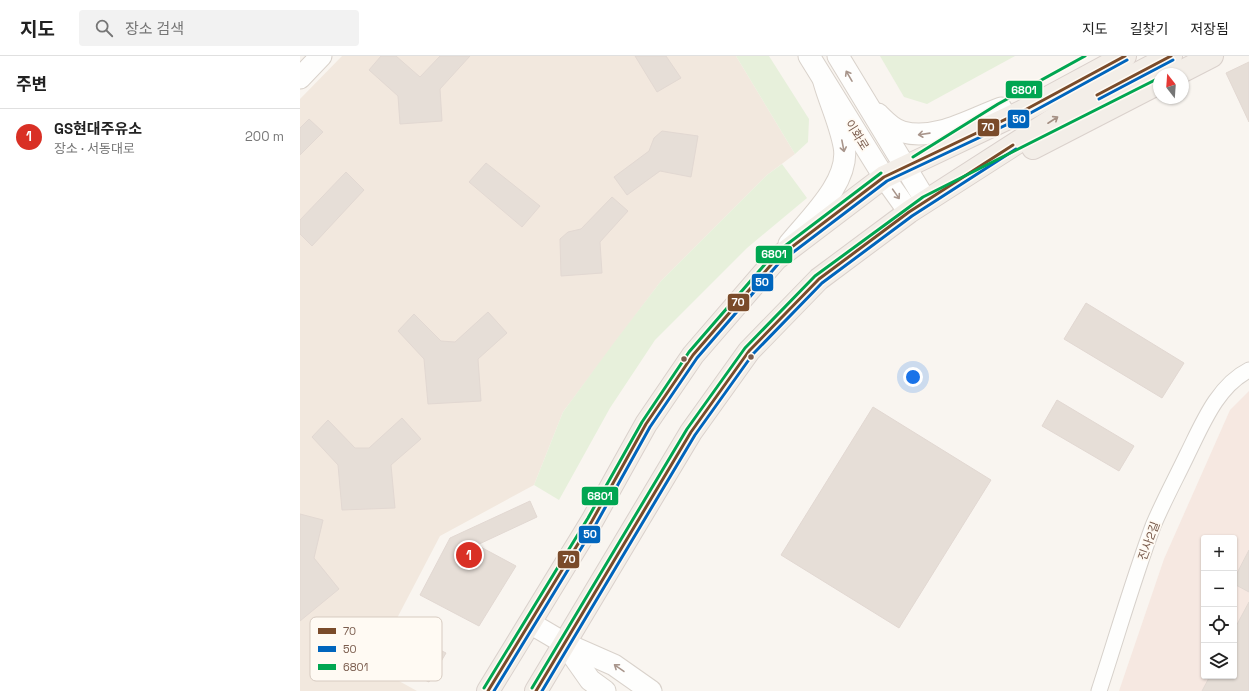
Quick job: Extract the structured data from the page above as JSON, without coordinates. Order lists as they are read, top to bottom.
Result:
{
  "streets": {
    "street": ["이화로", "진사2길"]
  },
  "lines": ["transit line 70", "transit line 6801", "transit line 50"],
  "legend": ["70", "50", "6801"],
  "north": "top",
  "page": {
    "header": "지도",
    "search": "장소 검색",
    "nav": ["지도", "길찾기", "저장됨"],
    "heading": "주변",
    "list": [
      {
        "mark": "1",
        "name": "GS현대주유소",
        "note": "장소 · 서동대로",
        "value": "200 m"
      }
    ],
    "map_buttons": ["+", "−"],
    "pins": "1"
  }
}
